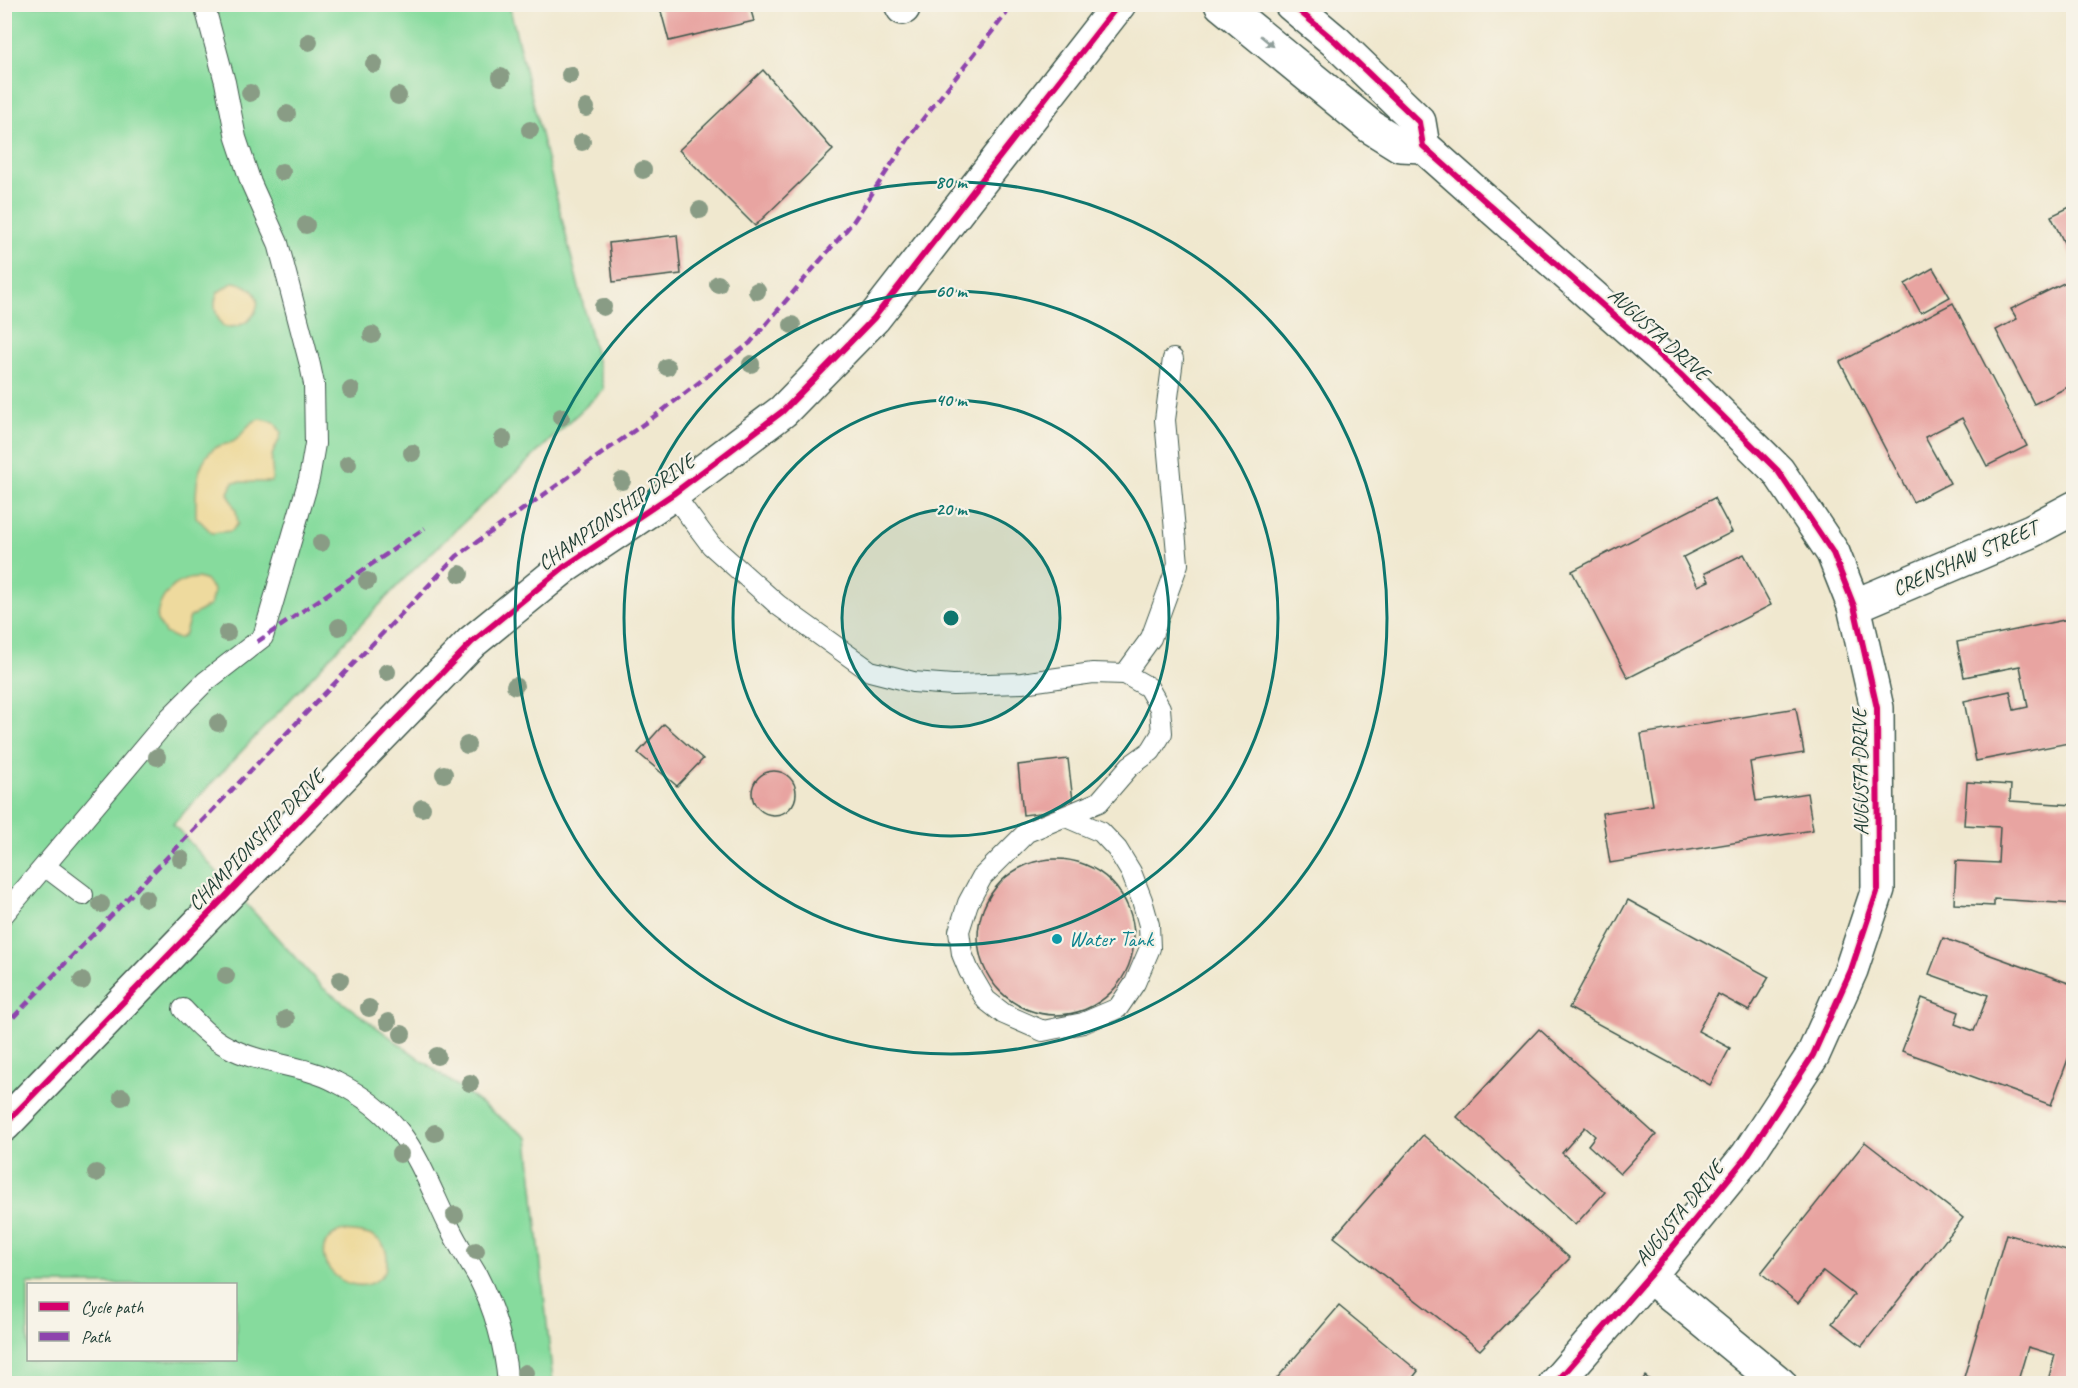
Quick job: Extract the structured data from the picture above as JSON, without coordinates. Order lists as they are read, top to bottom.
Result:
{
  "streets": {
    "street": ["AUGUSTA DRIVE", "CHAMPIONSHIP DRIVE", "CRENSHAW STREET"]
  },
  "crossings": [
    ["AUGUSTA DRIVE", "CRENSHAW STREET"]
  ],
  "places": ["Water Tank"],
  "legend": ["Cycle path", "Path"],
  "rings": [
    "80 m",
    "60 m",
    "40 m",
    "20 m"
  ]
}
